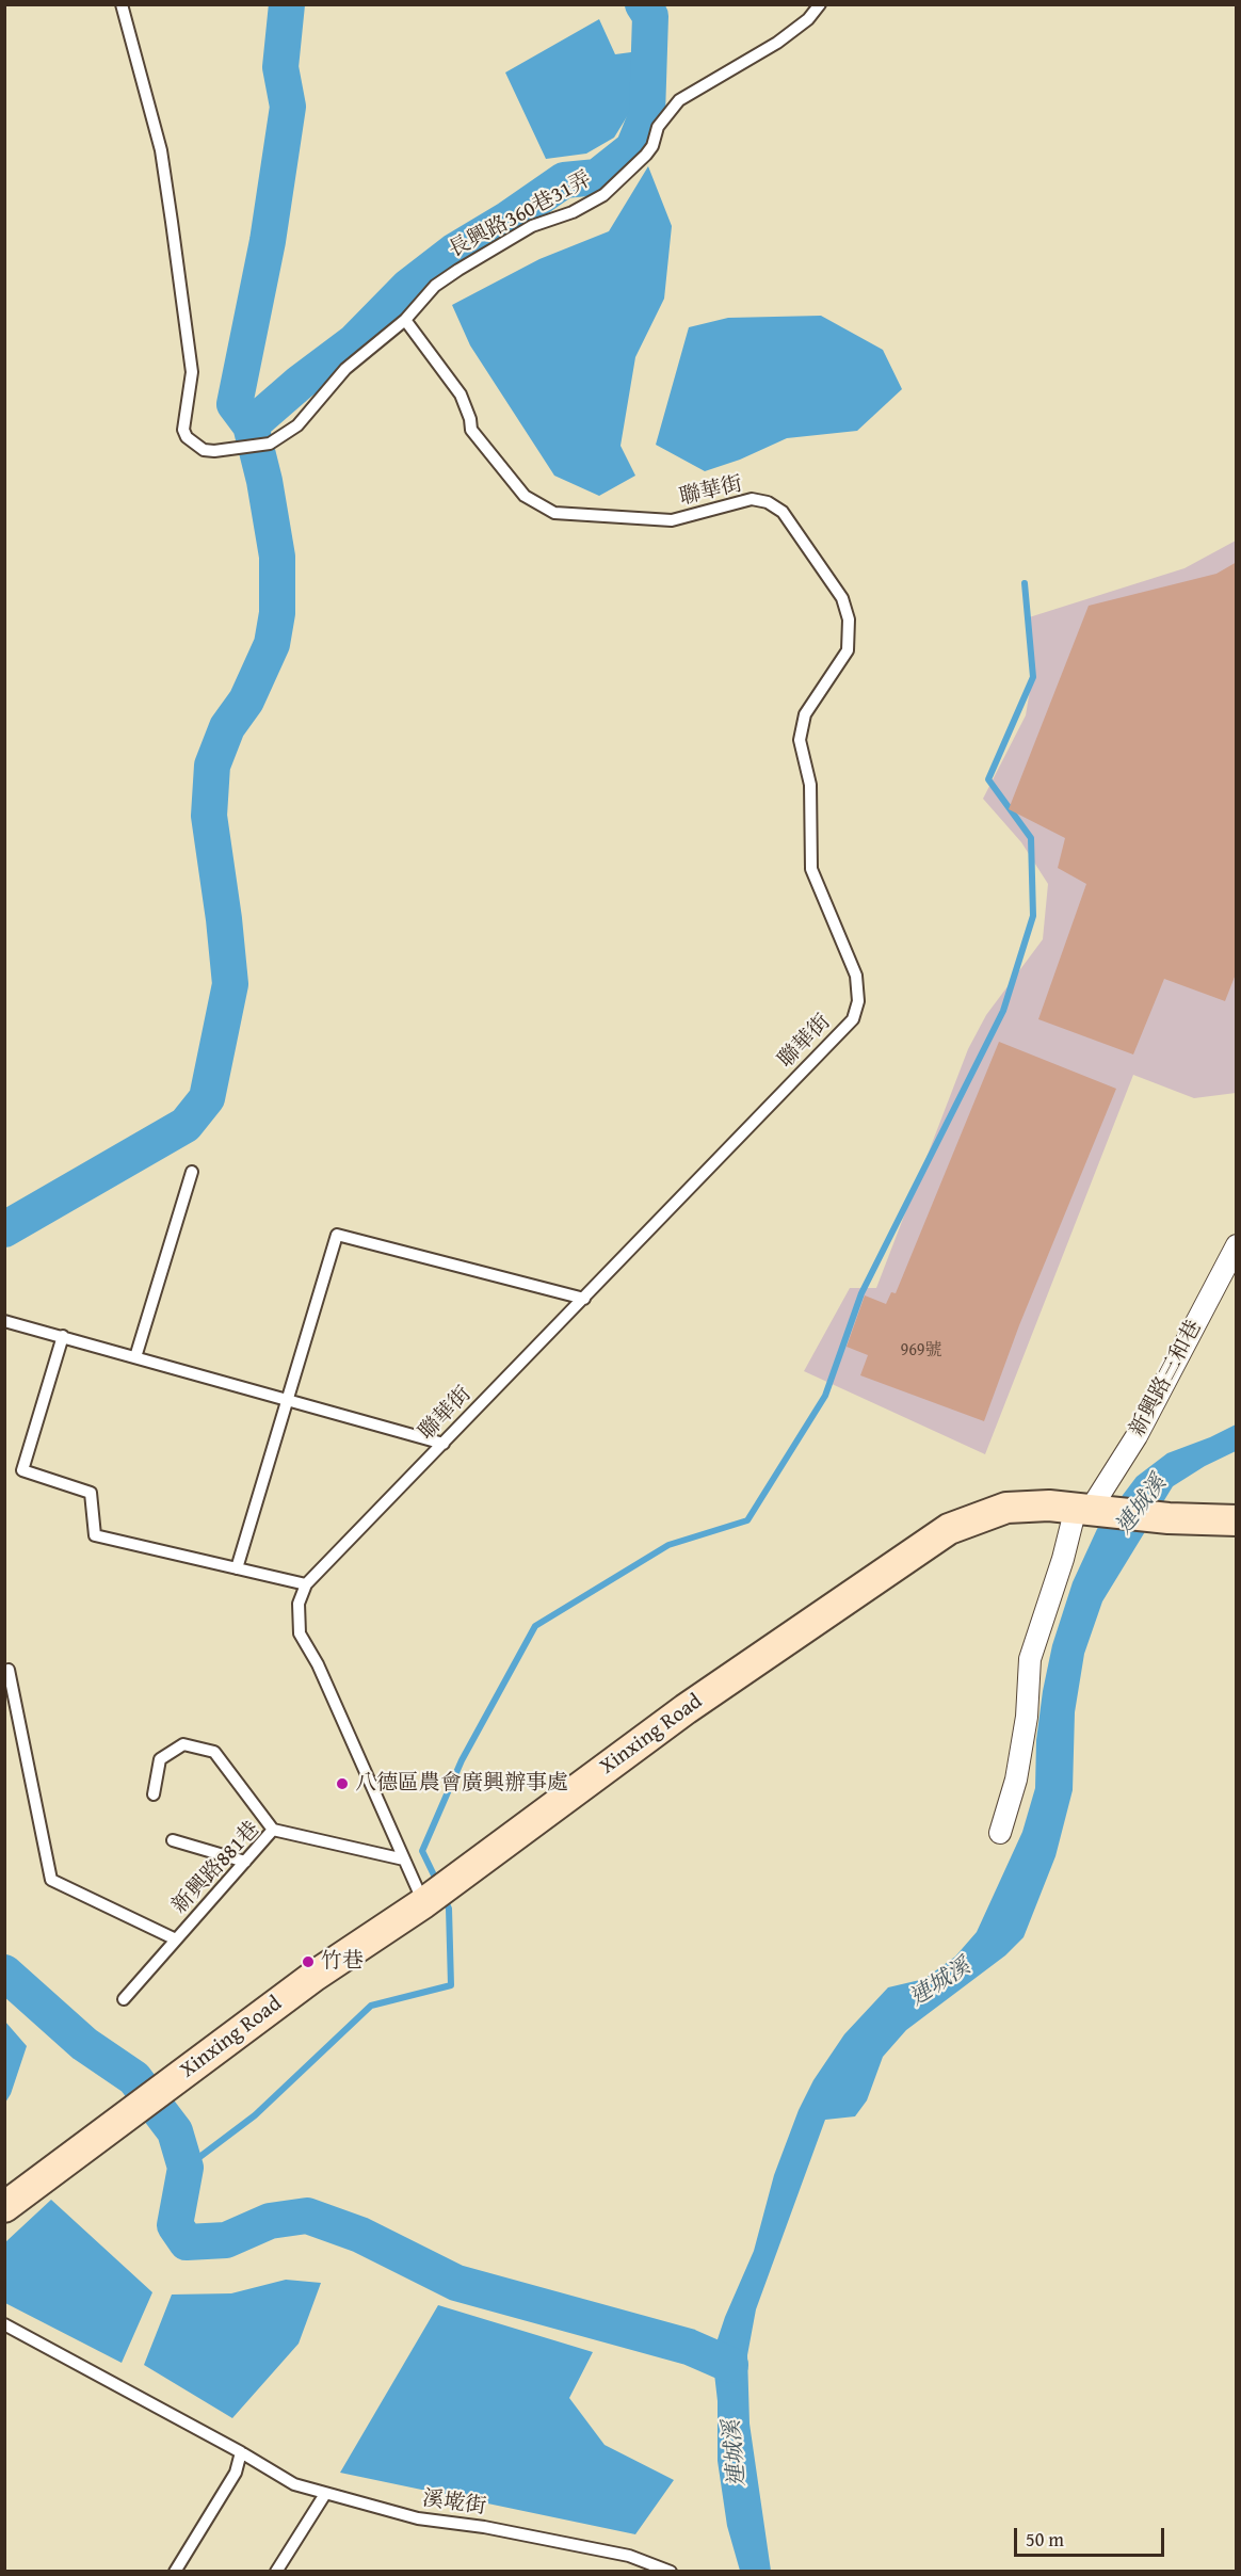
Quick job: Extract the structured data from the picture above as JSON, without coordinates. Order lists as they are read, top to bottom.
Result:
{
  "streets": {
    "street": ["新興路三和巷", "Xinxing Road"],
    "lane": [
      "長興路360巷31弄",
      "聯華街",
      "新興路881巷",
      "溪墘街"
    ]
  },
  "crossings": [
    ["長興路360巷31弄", "聯華街"],
    ["新興路三和巷", "Xinxing Road"]
  ],
  "water": ["連城溪"],
  "places": ["八德區農會廣興辦事處", "竹巷"],
  "house_numbers": ["969號"],
  "scale_bar": "50 m"
}
